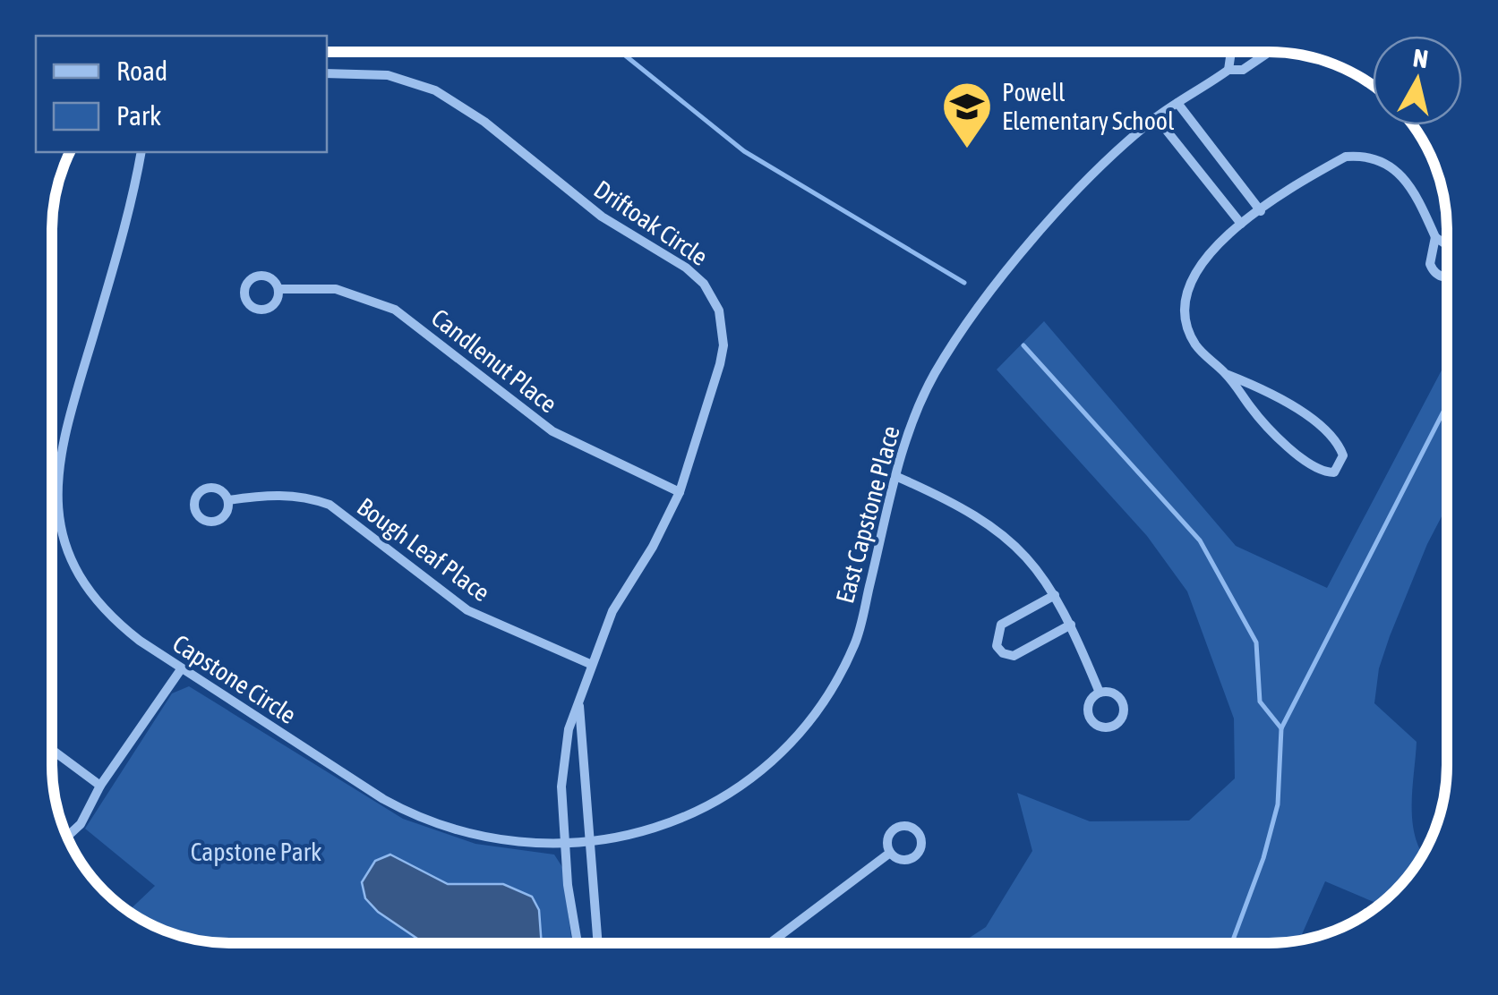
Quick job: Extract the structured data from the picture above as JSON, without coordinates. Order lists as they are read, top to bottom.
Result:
{
  "streets": {
    "street": [
      "Driftoak Circle",
      "Candlenut Place",
      "East Capstone Place",
      "Bough Leaf Place",
      "Capstone Circle"
    ]
  },
  "crossings": [
    ["Driftoak Circle", "Candlenut Place"],
    ["Driftoak Circle", "East Capstone Place"],
    ["Driftoak Circle", "Bough Leaf Place"],
    ["Driftoak Circle", "Capstone Circle"],
    ["East Capstone Place", "Capstone Circle"]
  ],
  "parks": ["Capstone Park"],
  "places": {
    "school or university": ["Powell Elementary School"]
  },
  "legend": ["Road", "Park"],
  "north": "top"
}
